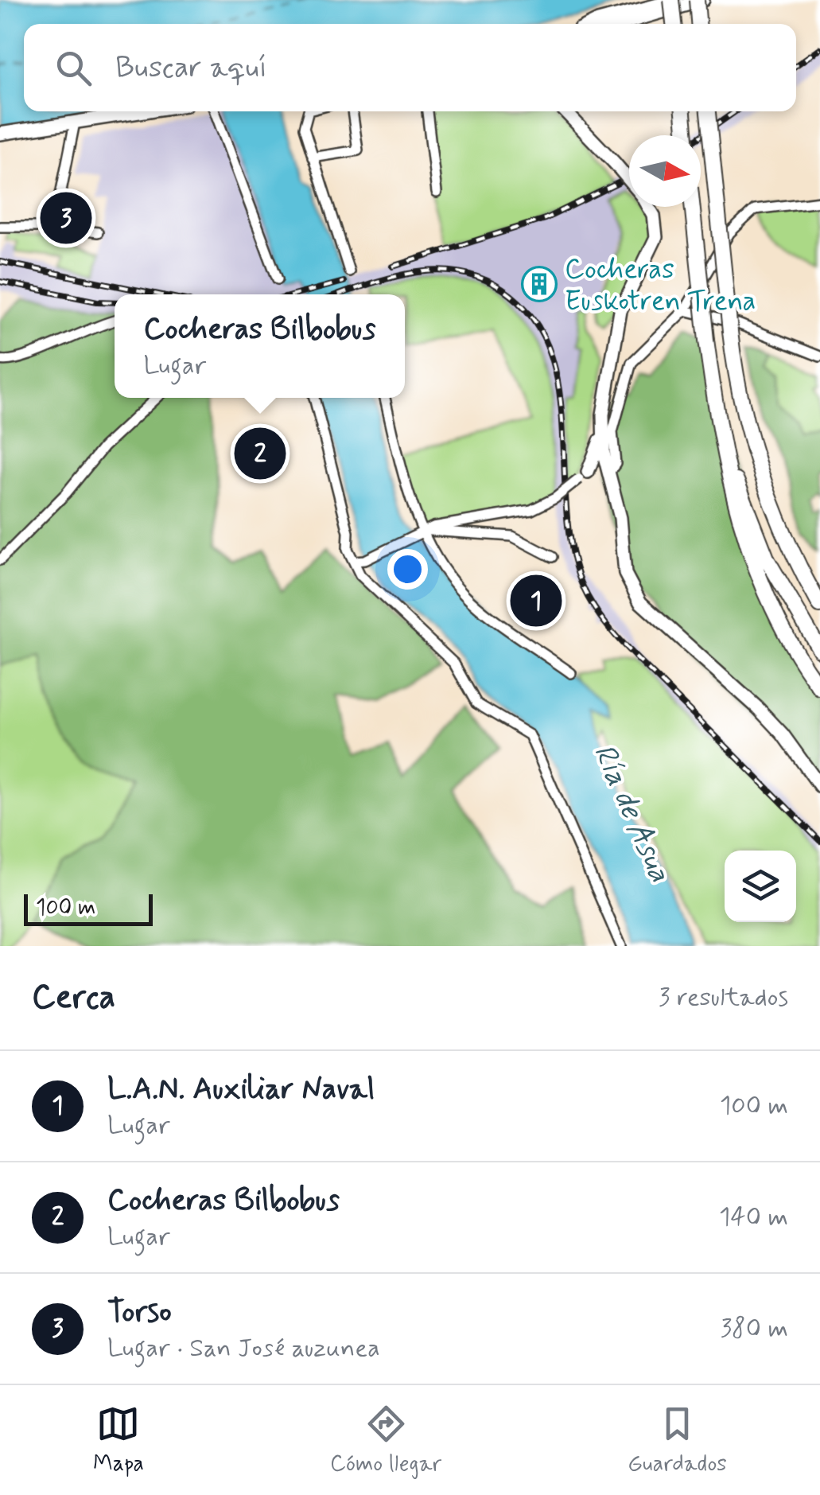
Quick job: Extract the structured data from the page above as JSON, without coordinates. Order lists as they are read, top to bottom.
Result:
{
  "water": ["Ría de Asua"],
  "places": {
    "building": ["Cocheras Euskotren Trena"]
  },
  "scale_bar": "100 m",
  "north": "right",
  "page": {
    "search": "Buscar aquí",
    "pins": ["3", "2", "1"],
    "popup": ["Cocheras Bilbobus", "Lugar"],
    "scale": "100 m",
    "heading": ["Cerca", "3 resultados"],
    "list": [
      {
        "mark": "1",
        "name": "L.A.N. Auxiliar Naval",
        "note": "Lugar",
        "value": "100 m"
      },
      {
        "mark": "2",
        "name": "Cocheras Bilbobus",
        "note": "Lugar",
        "value": "140 m"
      },
      {
        "mark": "3",
        "name": "Torso",
        "note": "Lugar · San José auzunea",
        "value": "380 m"
      }
    ],
    "nav": ["Mapa", "Cómo llegar", "Guardados"]
  }
}
